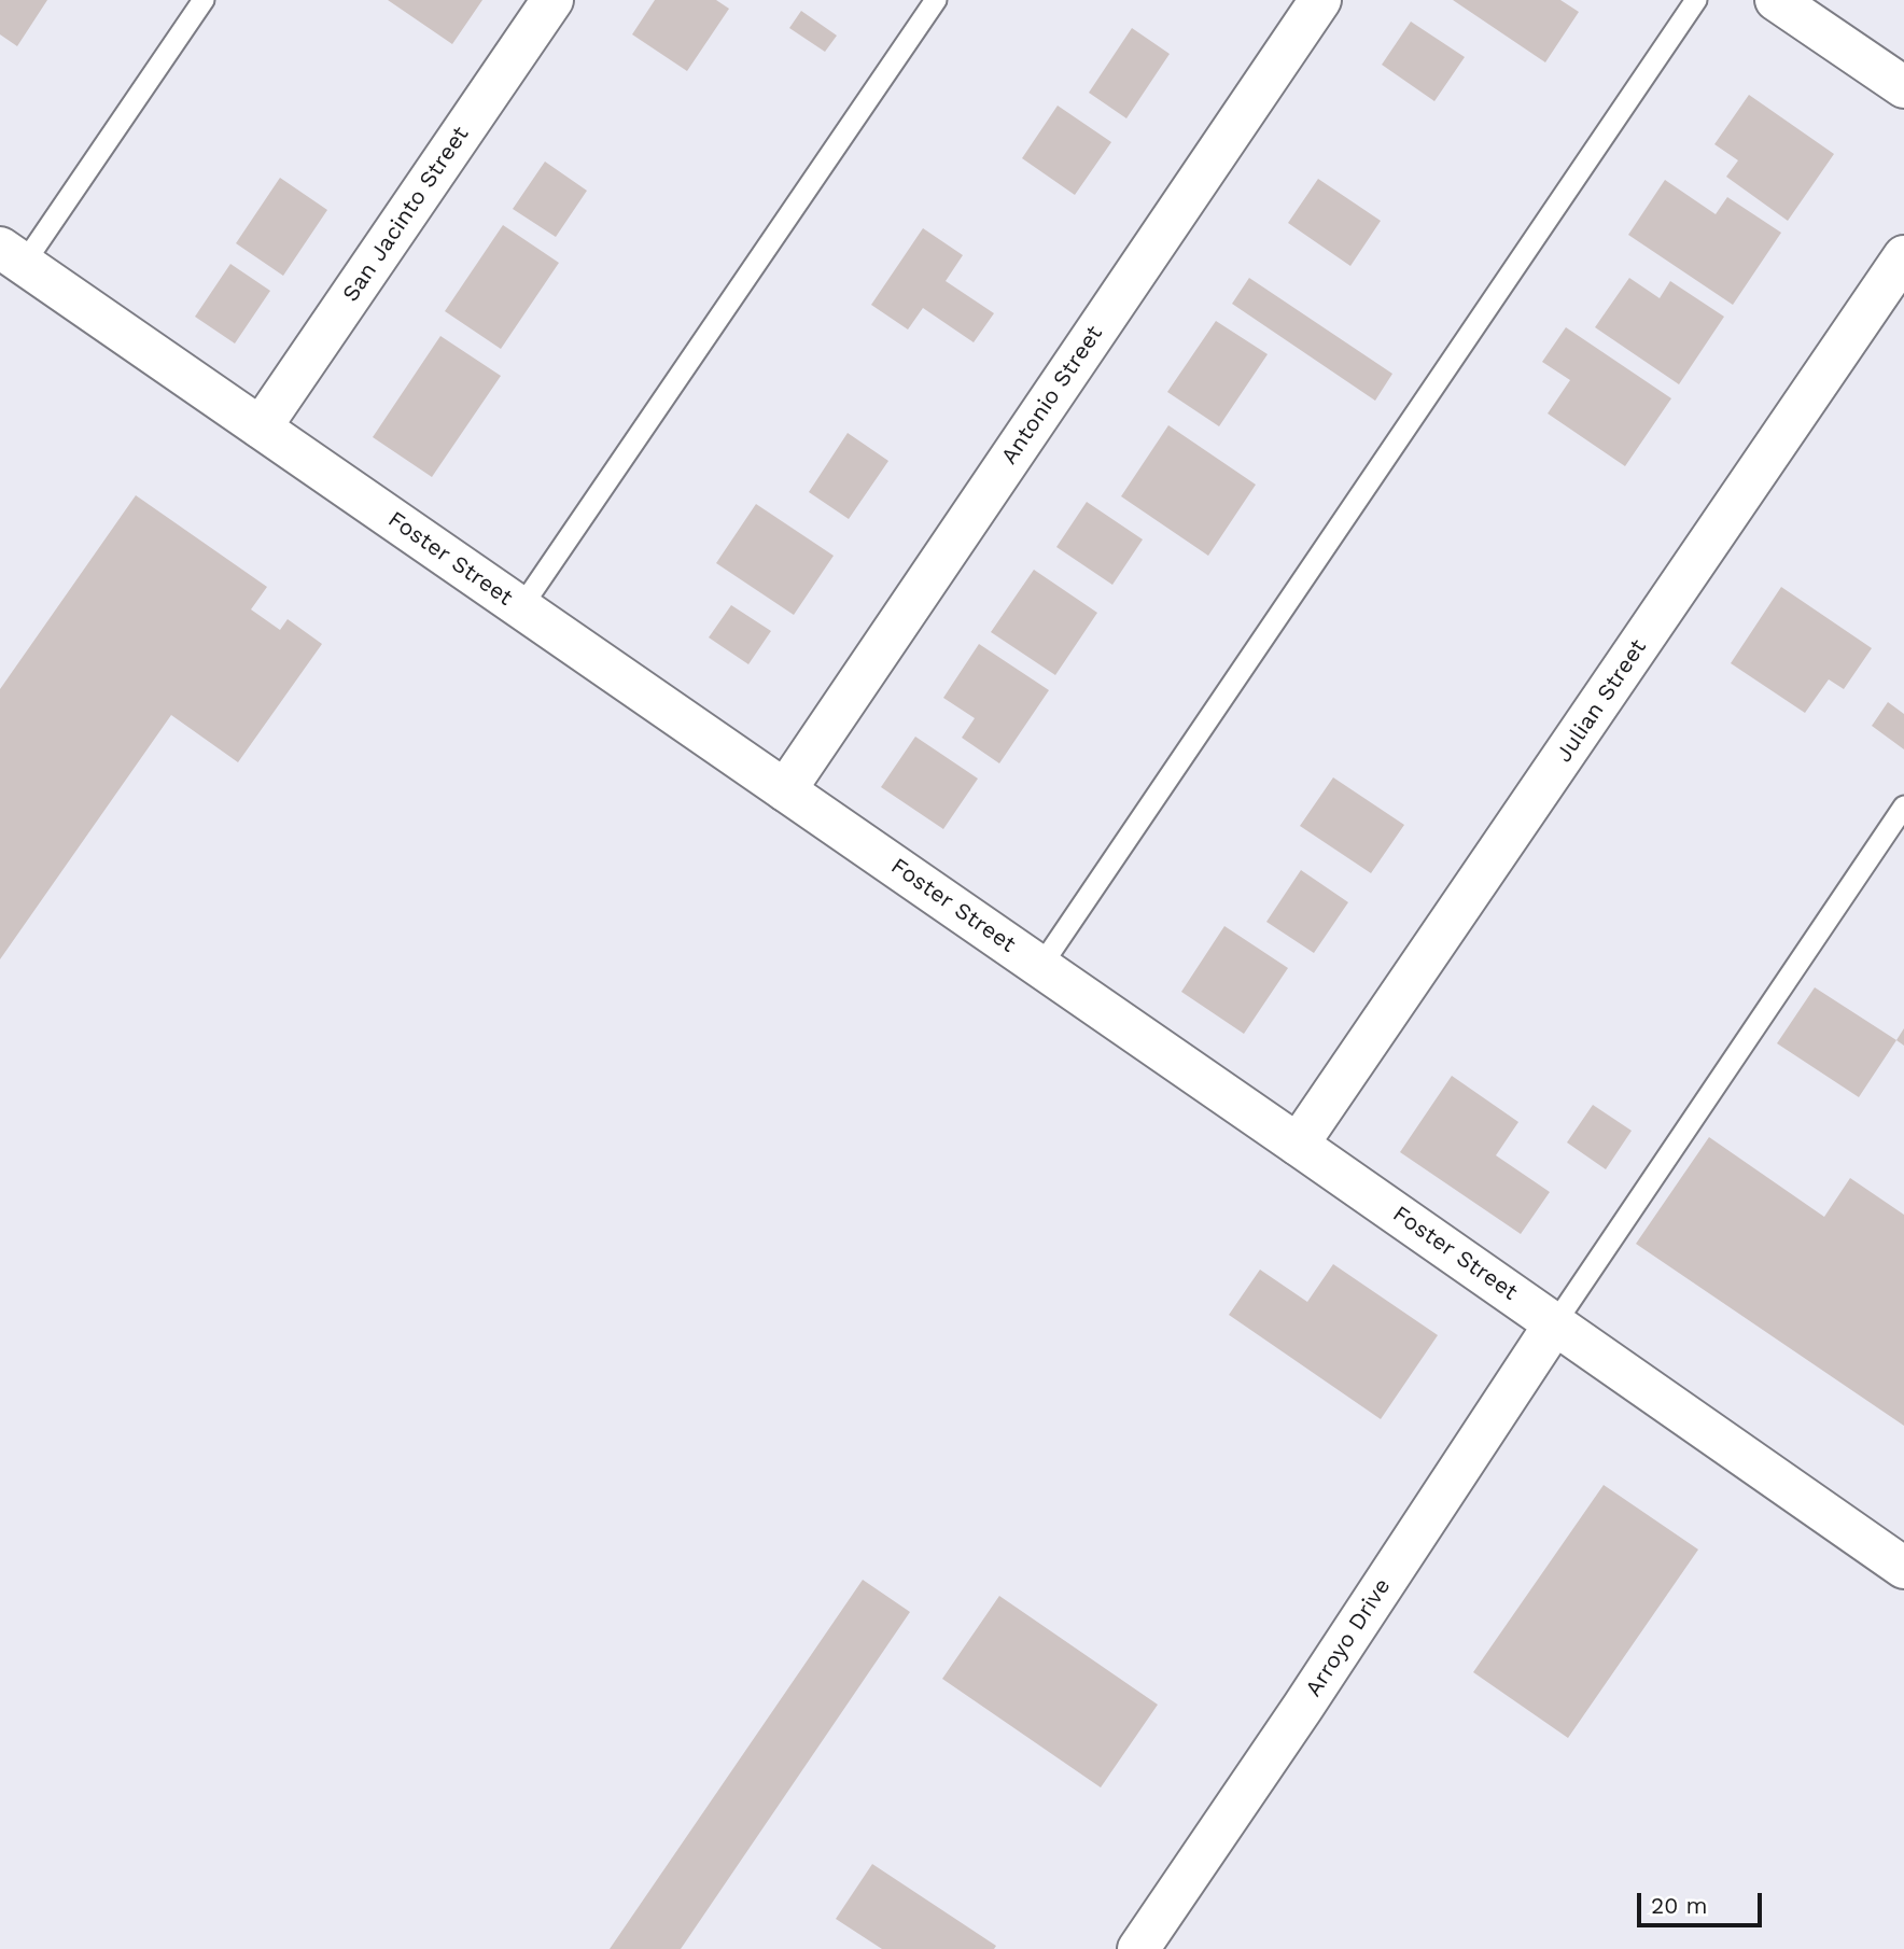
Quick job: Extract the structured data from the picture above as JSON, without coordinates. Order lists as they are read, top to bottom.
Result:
{
  "streets": {
    "street": [
      "San Jacinto Street",
      "Antonio Street",
      "Foster Street",
      "Julian Street",
      "Arroyo Drive"
    ]
  },
  "crossings": [
    ["San Jacinto Street", "Foster Street"],
    ["Antonio Street", "Foster Street"],
    ["Foster Street", "Julian Street"],
    ["Foster Street", "Arroyo Drive"]
  ],
  "scale_bar": "20 m"
}
